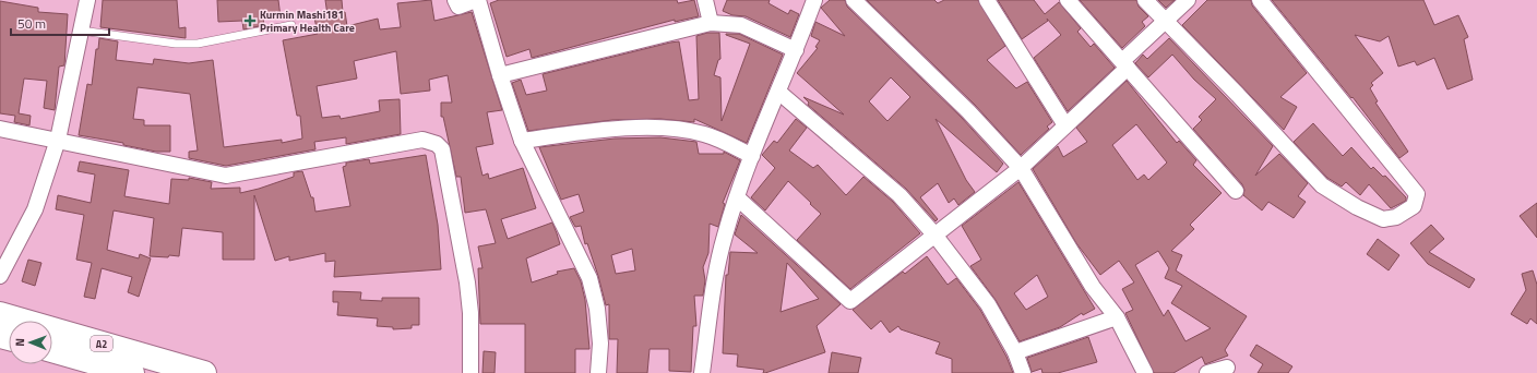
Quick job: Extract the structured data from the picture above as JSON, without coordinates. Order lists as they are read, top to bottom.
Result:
{
  "streets": {
    "highway": ["A2"]
  },
  "places": {
    "health": ["Kurmin Mashi181 Primary Health Care"]
  },
  "scale_bar": "50 m",
  "north": "left"
}
